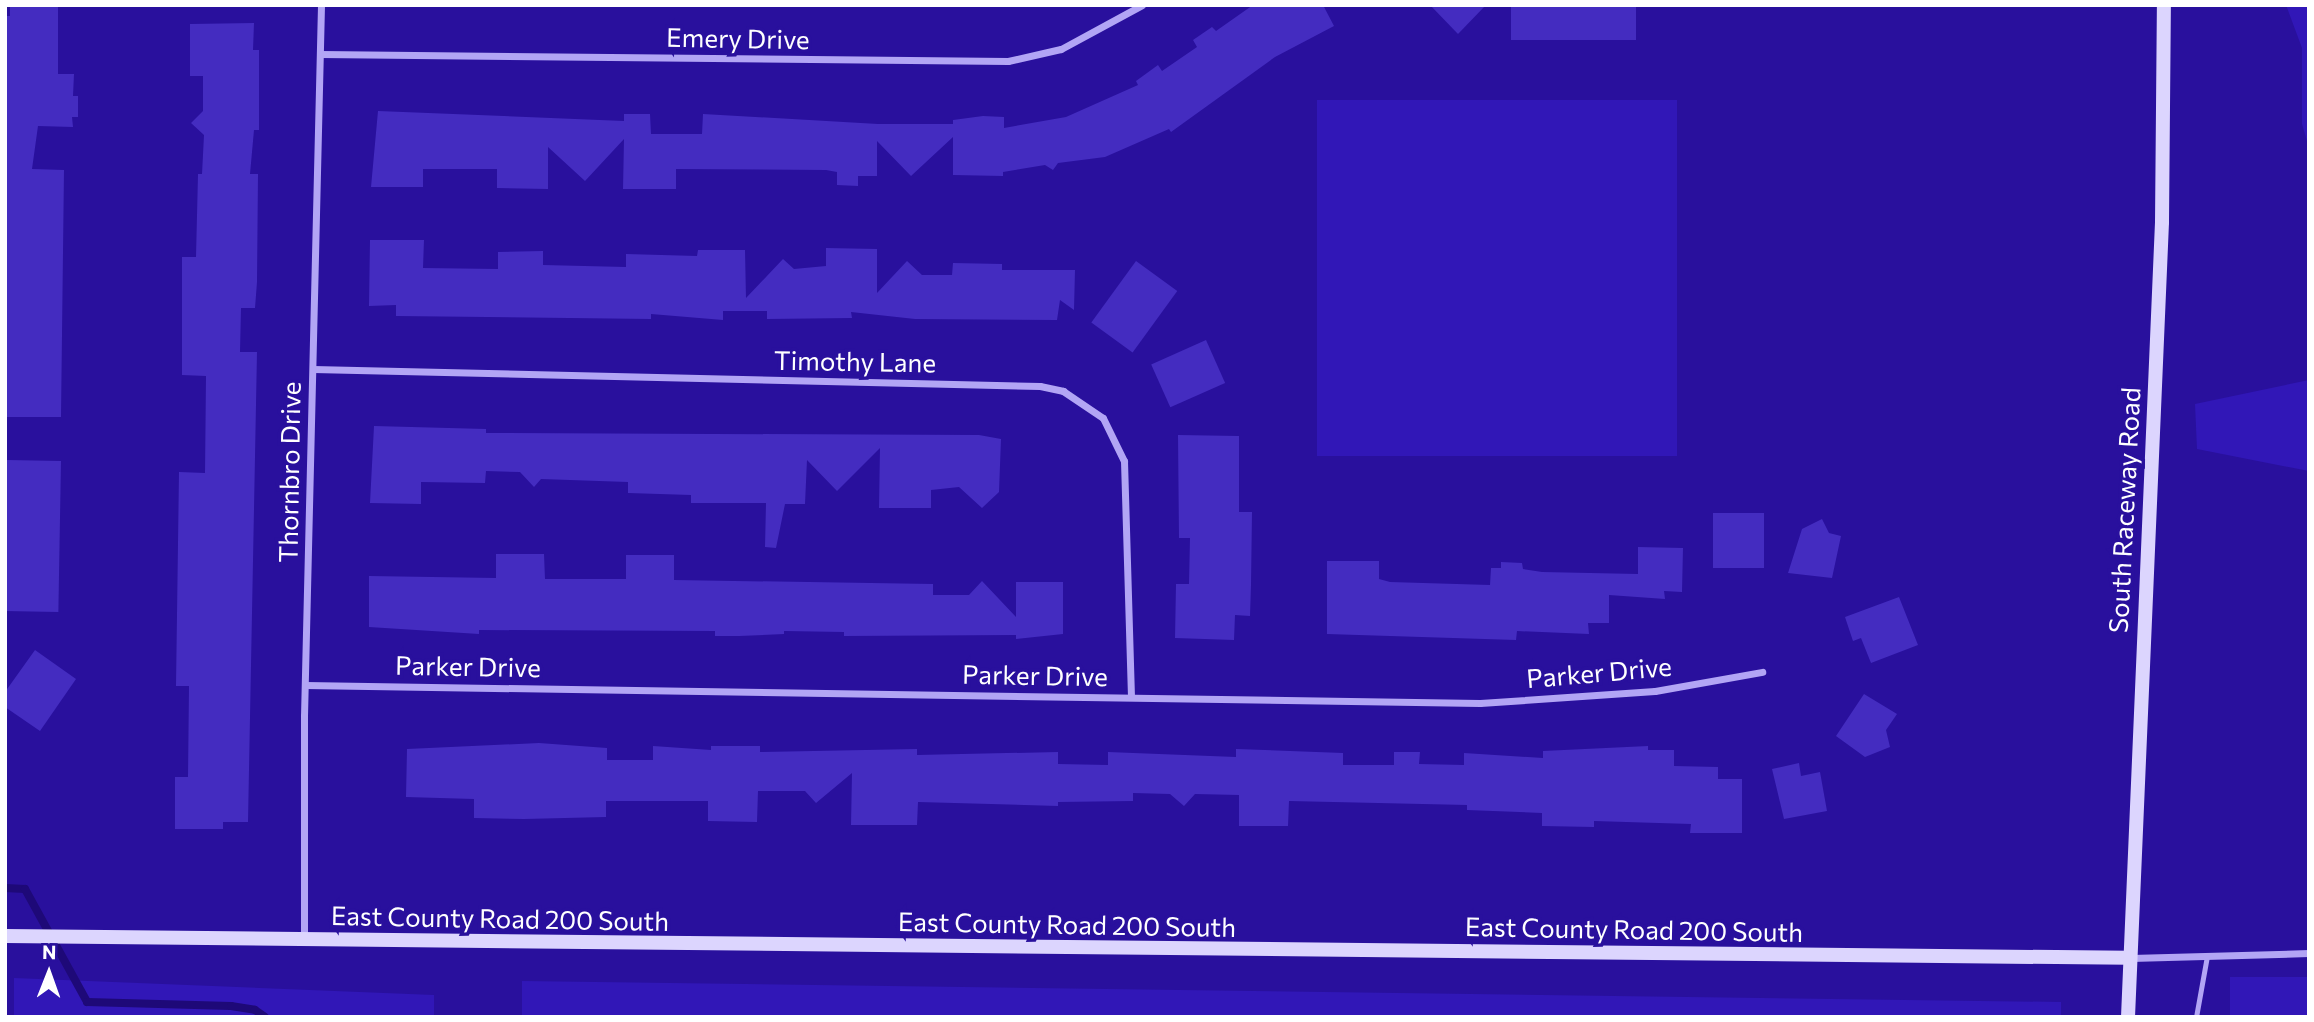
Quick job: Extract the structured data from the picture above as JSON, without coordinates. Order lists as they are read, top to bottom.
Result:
{
  "streets": {
    "street": [
      "Emery Drive",
      "Timothy Lane",
      "Thornbro Drive",
      "South Raceway Road",
      "Parker Drive",
      "East County Road 200 South"
    ]
  },
  "crossings": [
    ["Emery Drive", "Thornbro Drive"],
    ["Timothy Lane", "Thornbro Drive"],
    ["Timothy Lane", "Parker Drive"],
    ["Thornbro Drive", "Parker Drive"],
    ["Thornbro Drive", "East County Road 200 South"],
    ["South Raceway Road", "East County Road 200 South"]
  ],
  "north": "top"
}
